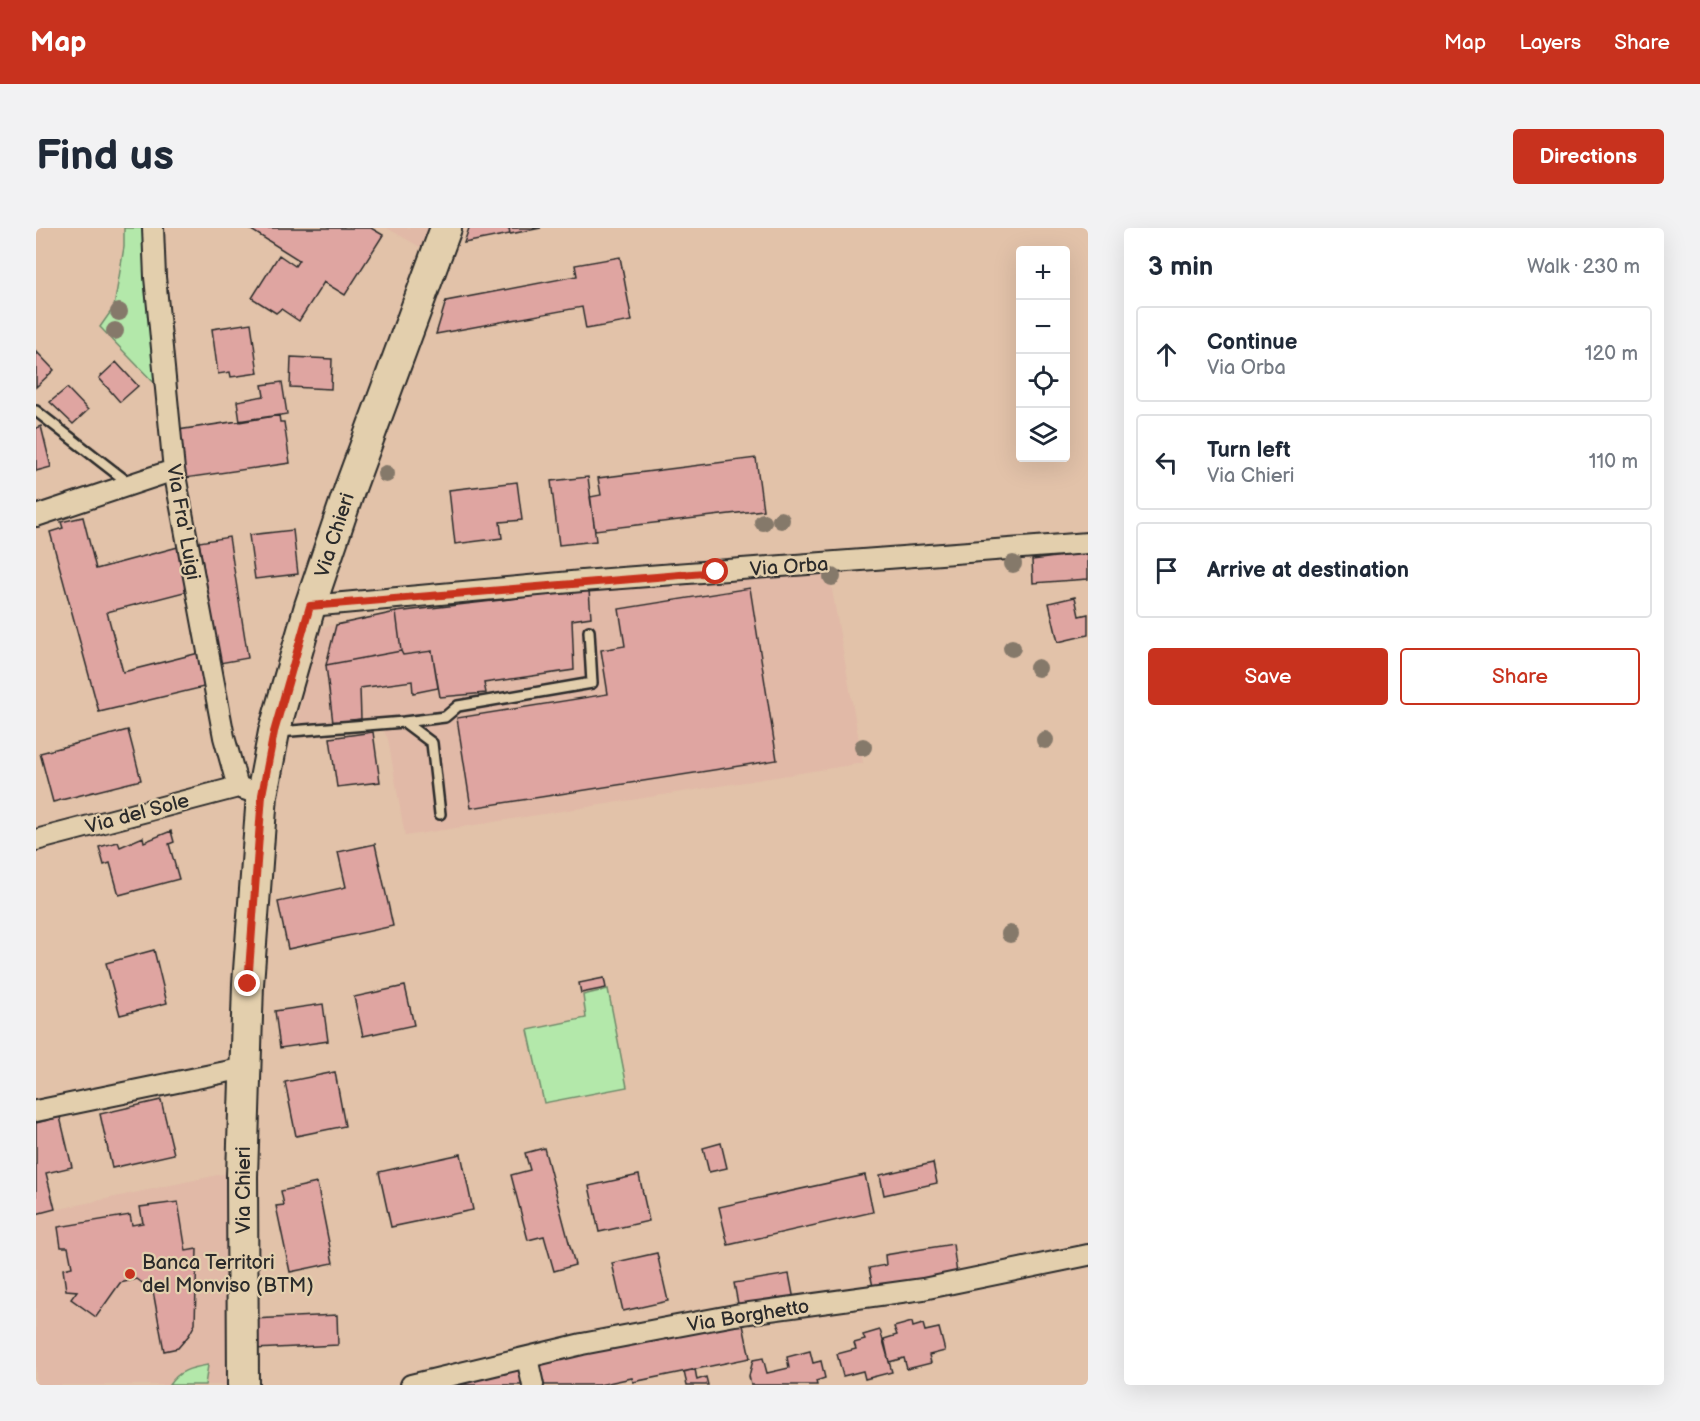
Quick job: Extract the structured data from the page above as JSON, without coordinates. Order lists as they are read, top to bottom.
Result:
{
  "streets": {
    "main road": ["Via Chieri"],
    "street": [
      "Via Fra' Luigi",
      "Via Orba",
      "Via del Sole",
      "Via Borghetto"
    ]
  },
  "crossings": [
    ["Via Fra' Luigi", "Via Chieri"],
    ["Via Fra' Luigi", "Via del Sole"],
    ["Via Chieri", "Via Orba"],
    ["Via Chieri", "Via del Sole"]
  ],
  "places": ["Banca Territori del Monviso (BTM)"],
  "page": {
    "header": "Map",
    "nav": ["Map", "Layers", "Share"],
    "buttons": [
      "Directions",
      ["Save", "Share"]
    ],
    "title": "Find us",
    "heading": ["3 min", "Walk · 230 m"],
    "map_buttons": ["+", "−"],
    "list": [
      ["Continue", "Via Orba", "120 m"],
      ["Turn left", "Via Chieri", "110 m"],
      "Arrive at destination"
    ]
  }
}
